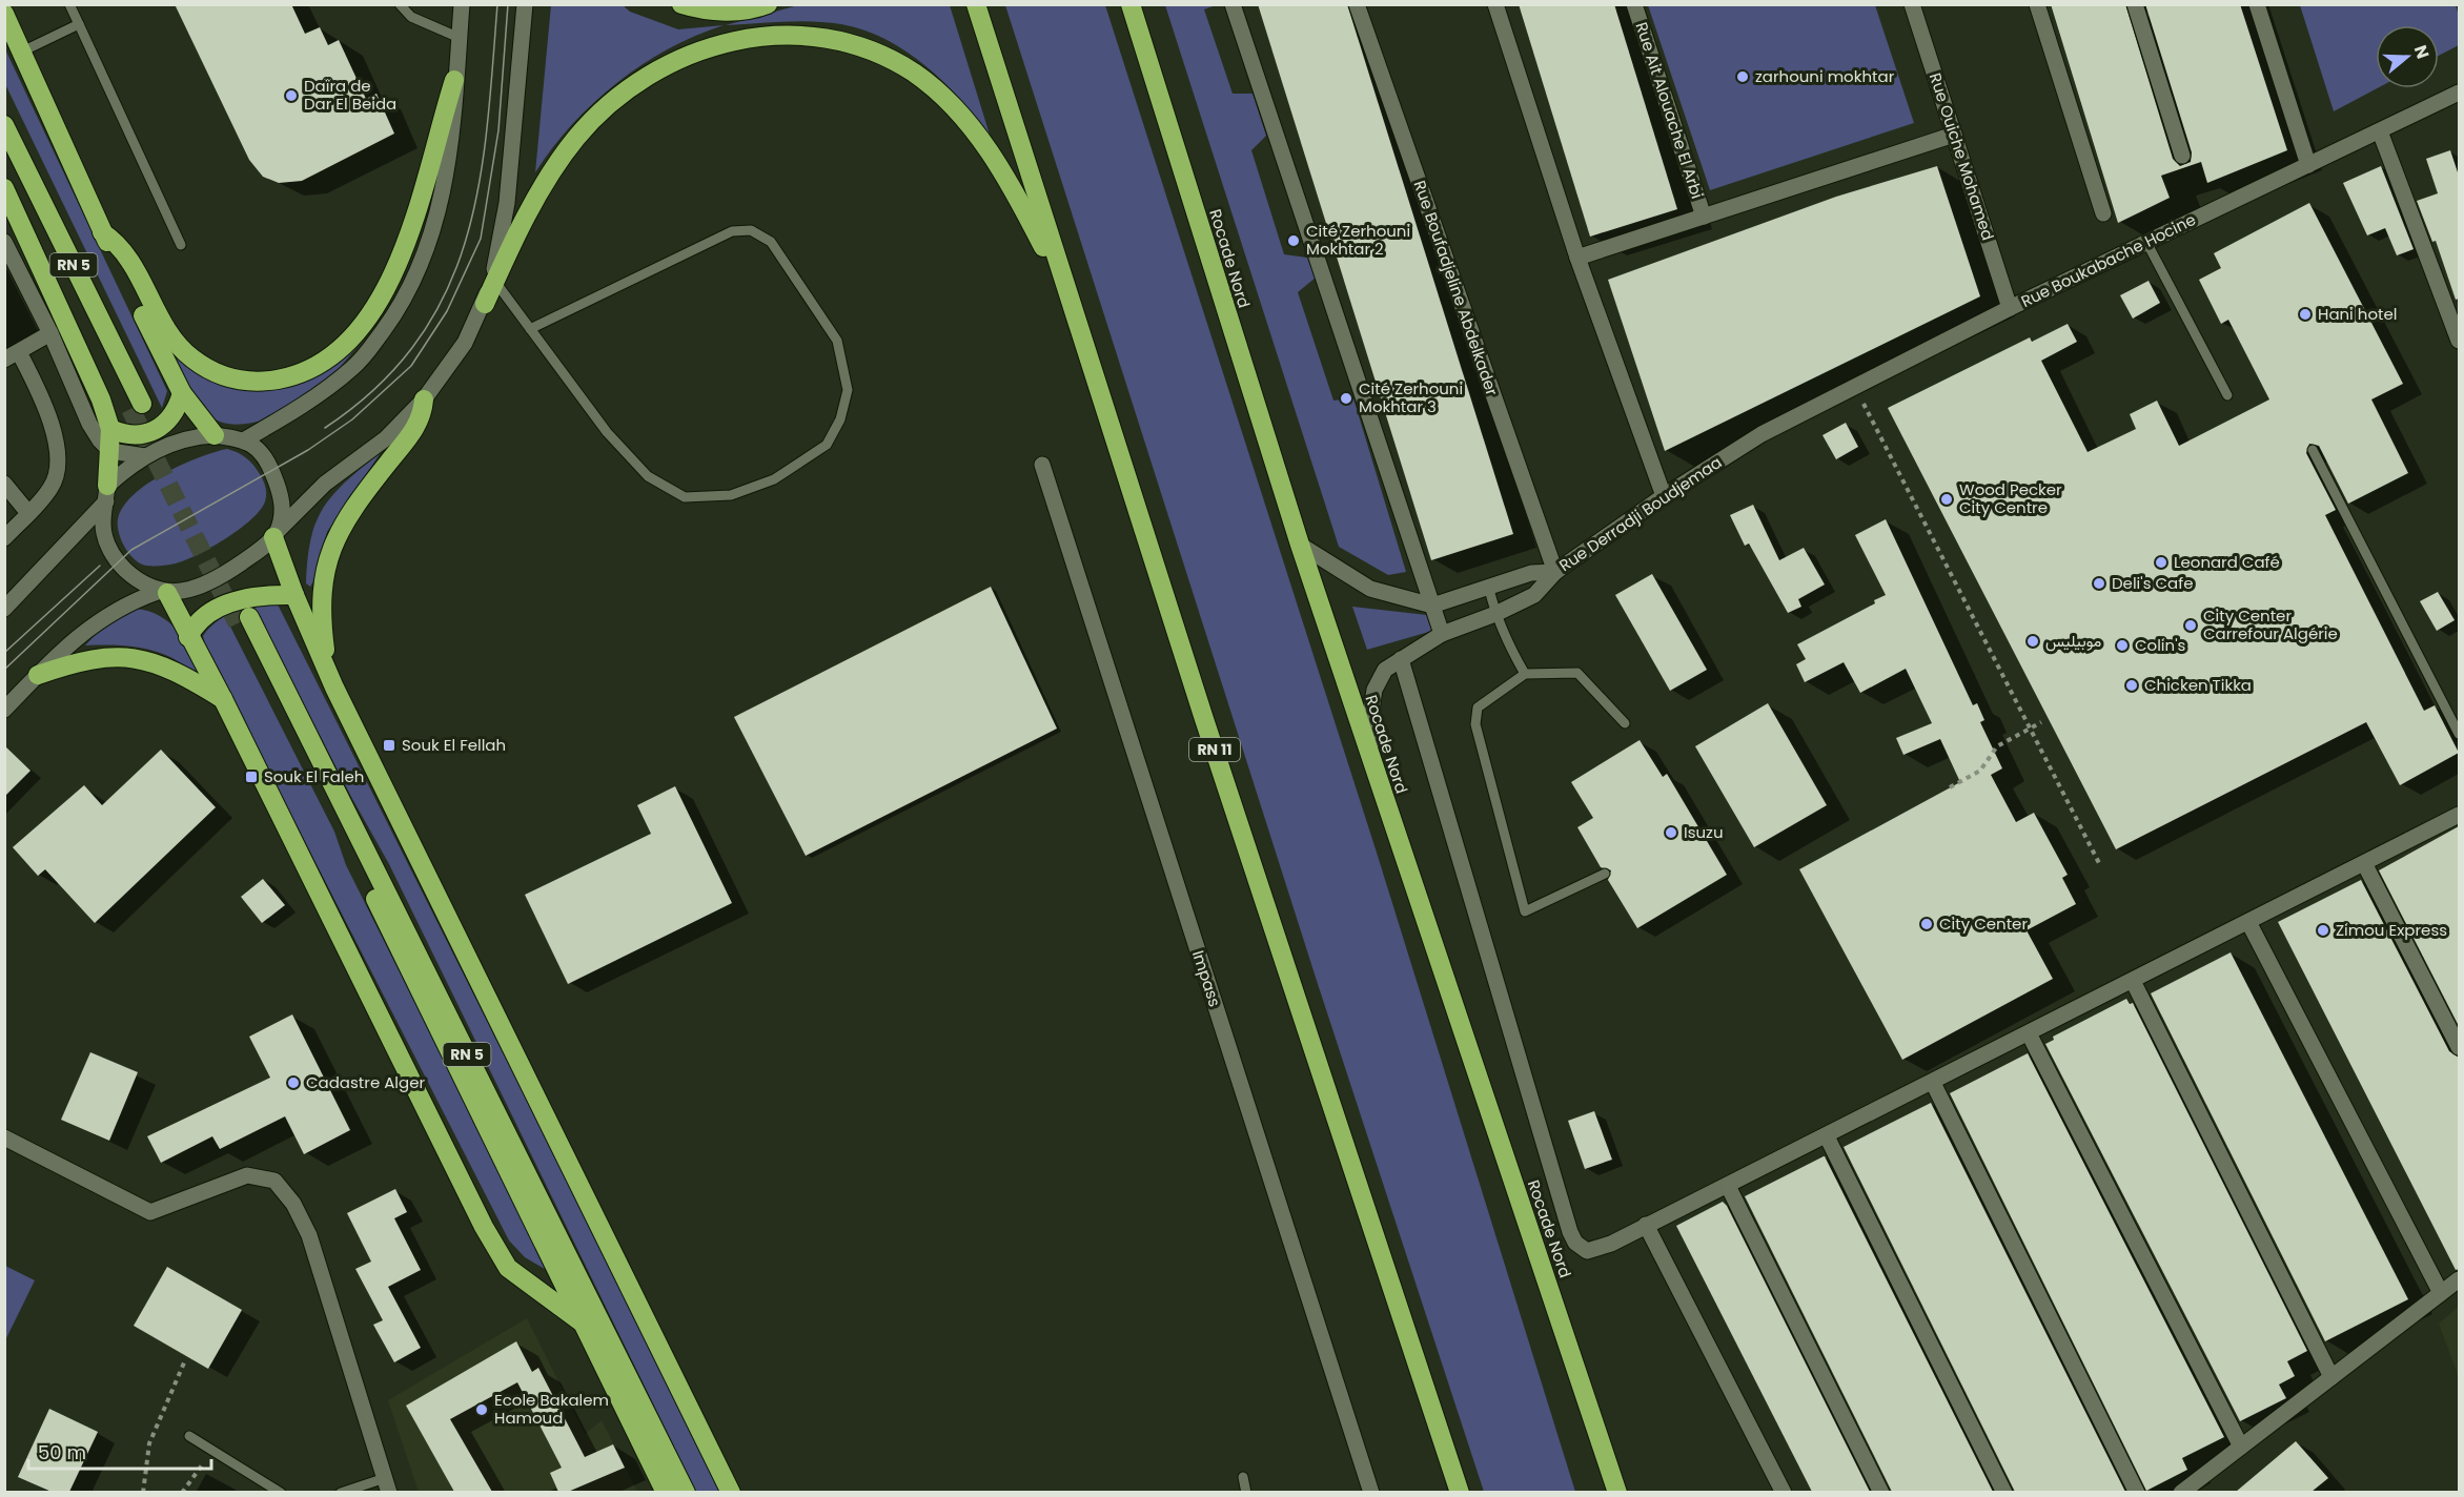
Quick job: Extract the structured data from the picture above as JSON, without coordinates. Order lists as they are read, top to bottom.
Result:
{
  "streets": {
    "highway": ["Rocade Nord", "RN 5", "RN 11"],
    "street": [
      "Rue Ait Alouache El Arbi",
      "Rue Ouiche Mohamed",
      "Rue Boukabache Hocine",
      "Rue Boufadjeline Abdelkader",
      "Rue Derradji Boudjemaa",
      "Impass"
    ]
  },
  "crossings": [
    ["Rue Ouiche Mohamed", "Rue Boukabache Hocine"],
    ["Rue Boukabache Hocine", "Rue Derradji Boudjemaa"],
    ["Rue Boufadjeline Abdelkader", "Rue Derradji Boudjemaa"]
  ],
  "places": {
    "other": [
      "zarhouni mokhtar",
      "Daïra de Dar El Beida",
      "Cité Zerhouni Mokhtar 2",
      "Hani hotel",
      "Cité Zerhouni Mokhtar 3",
      "Wood Pecker City Centre",
      "Leonard Café",
      "Deli's Cafe",
      "City Center Carrefour Algérie",
      "موبيليس",
      "Colin's",
      "Chicken Tikka",
      "Isuzu",
      "City Center",
      "Zimou Express",
      "Cadastre Alger",
      "Ecole Bakalem Hamoud"
    ],
    "transit": ["Souk El Fellah", "Souk El Faleh"]
  },
  "scale_bar": "50 m",
  "north": "right"
}
